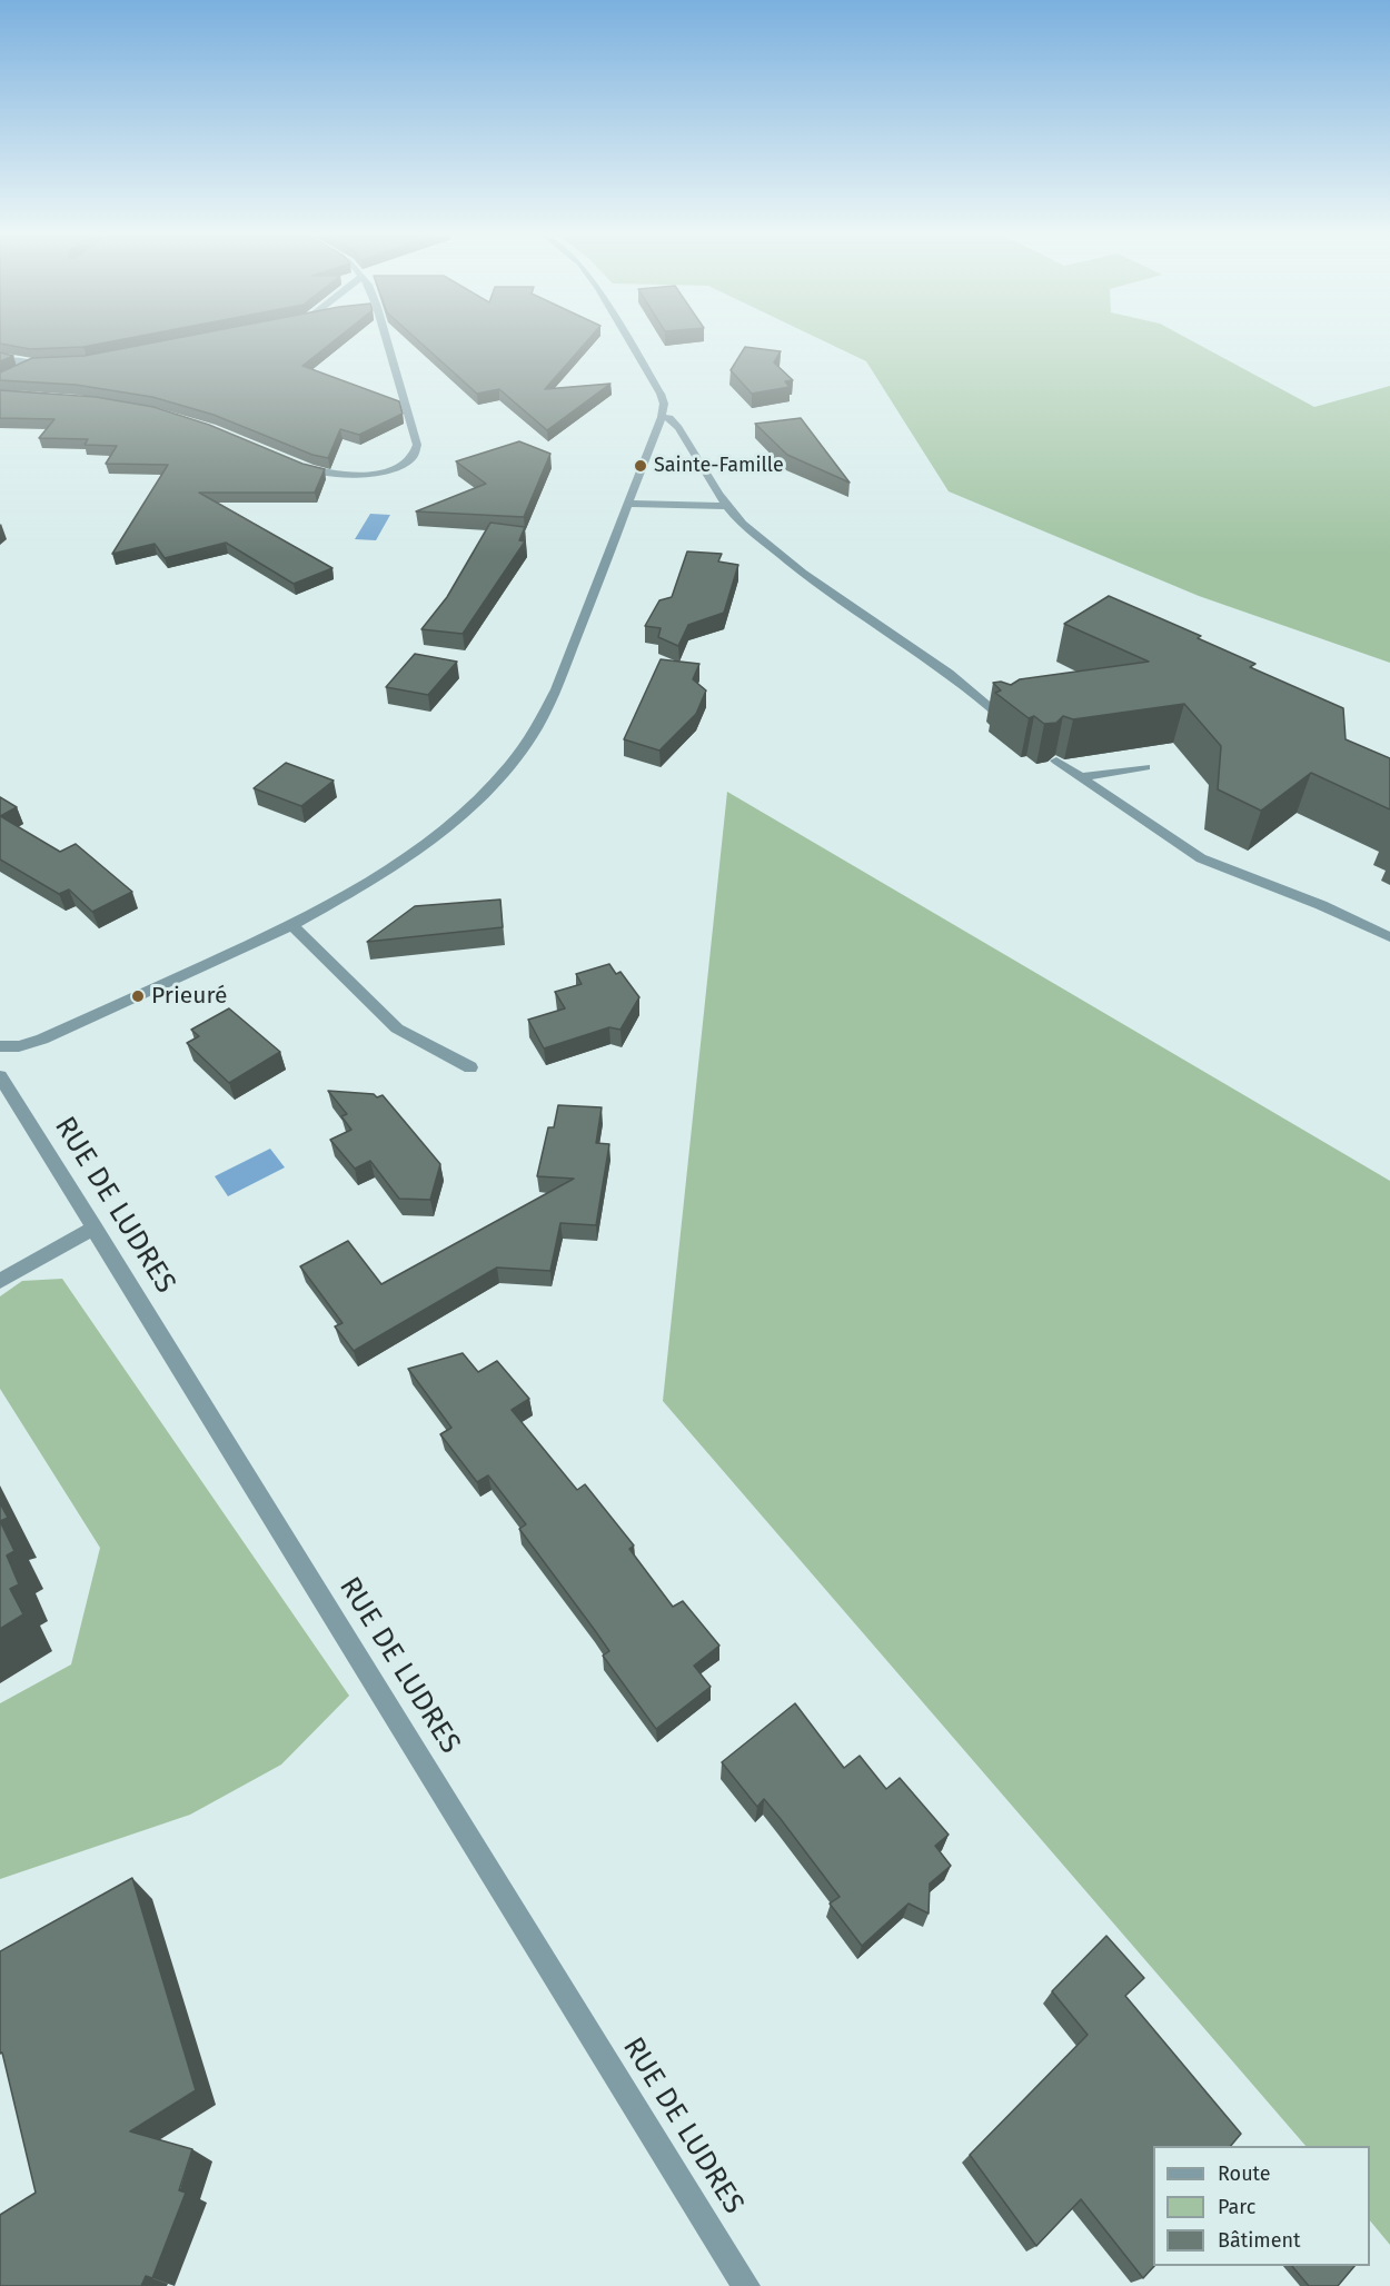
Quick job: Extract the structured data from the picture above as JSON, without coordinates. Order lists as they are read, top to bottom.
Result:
{
  "streets": {
    "street": ["RUE DE LUDRES"]
  },
  "places": ["Sainte-Famille", "Prieuré"],
  "legend": ["Route", "Parc", "Bâtiment"]
}
